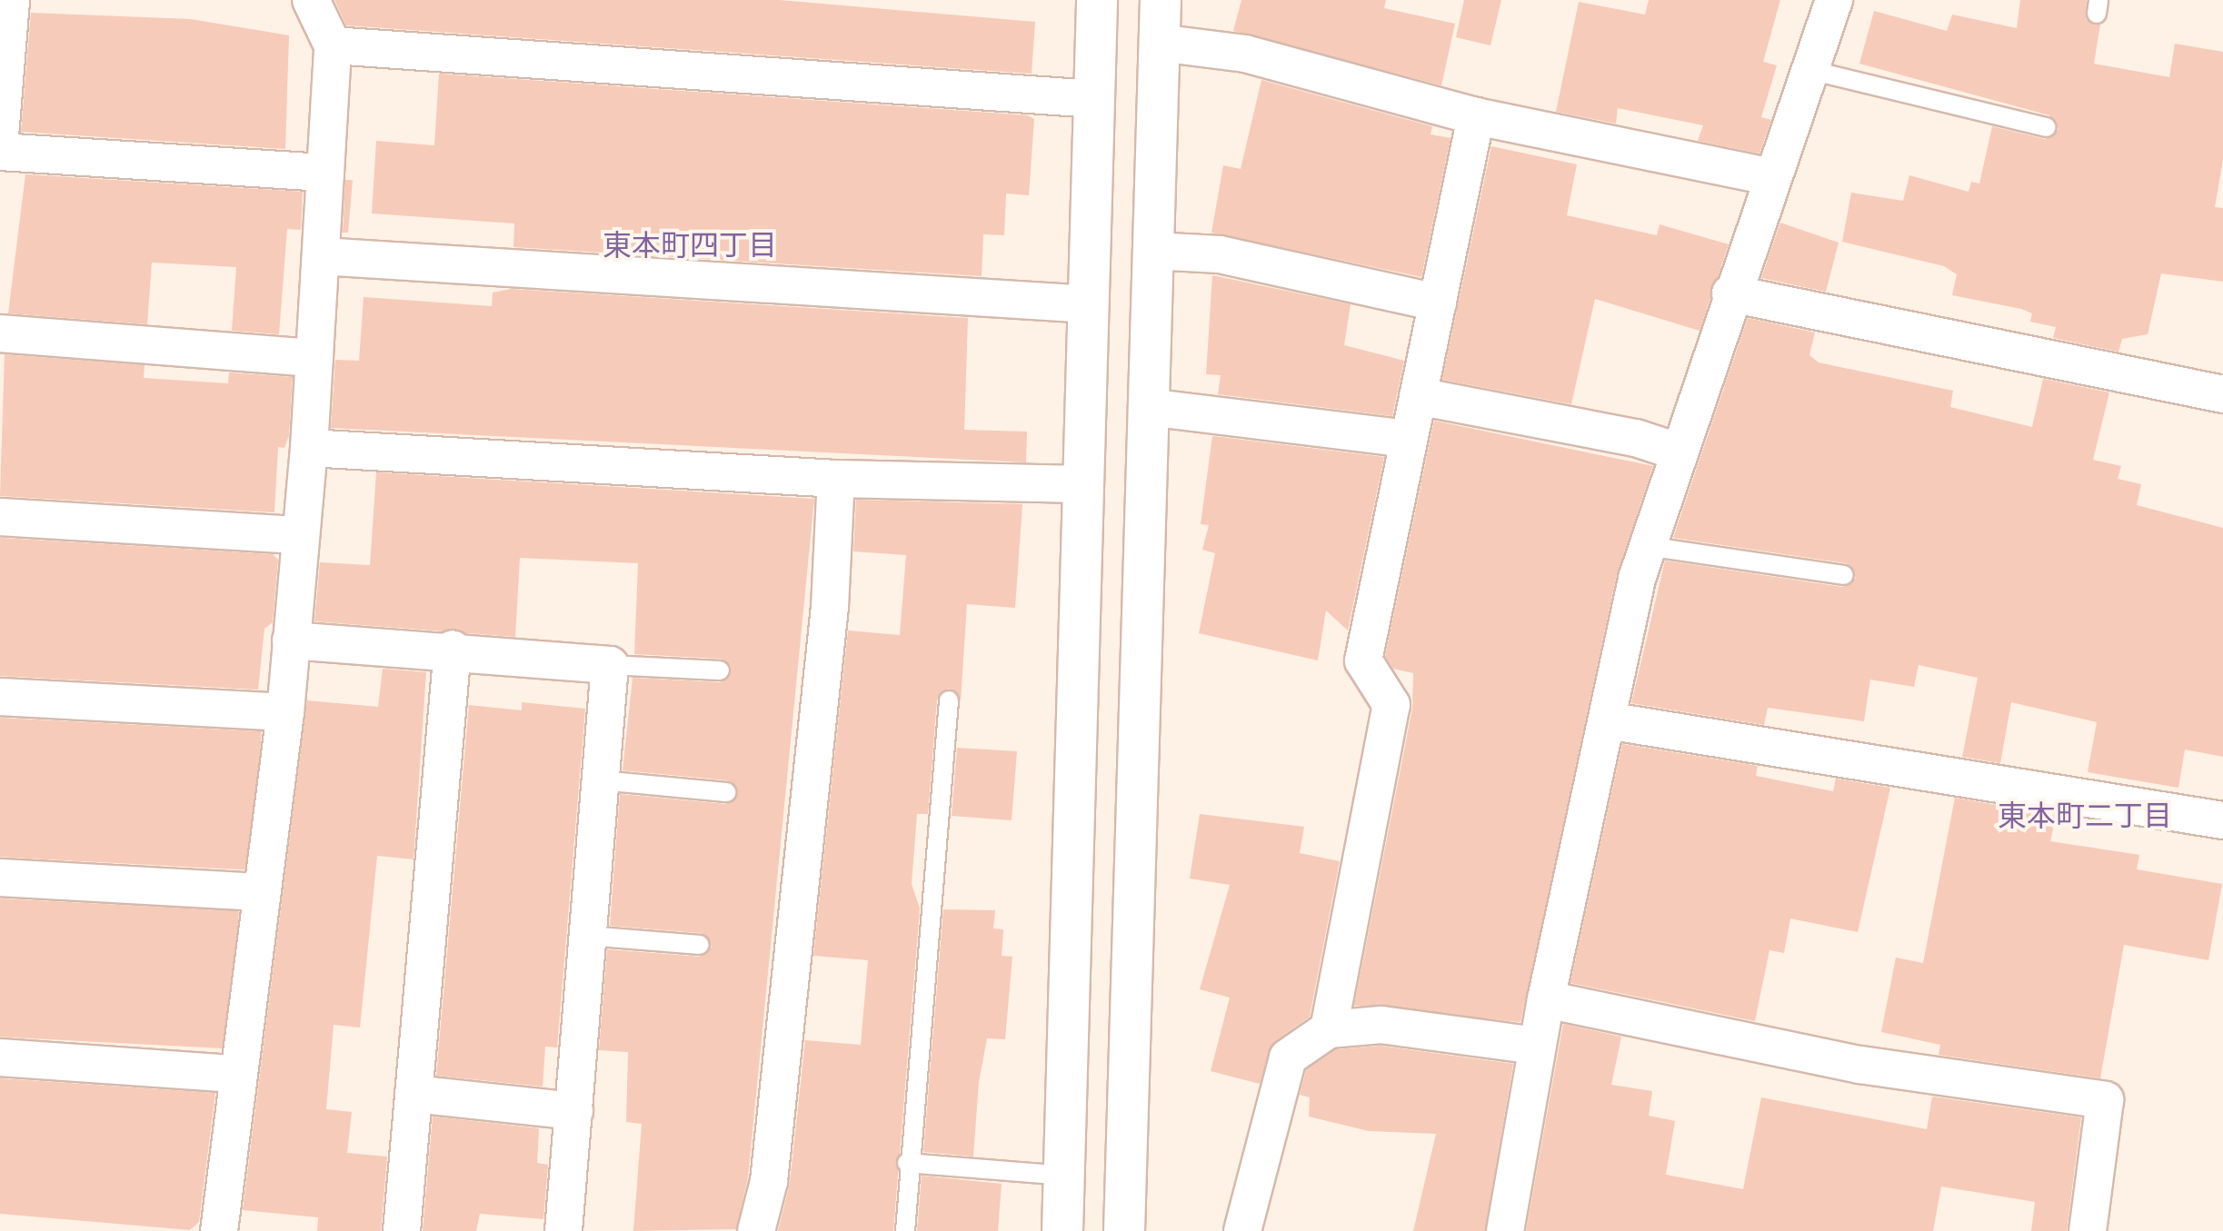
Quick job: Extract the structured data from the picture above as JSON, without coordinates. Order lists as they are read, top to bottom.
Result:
{
  "districts": ["東本町四丁目", "東本町二丁目"]
}
